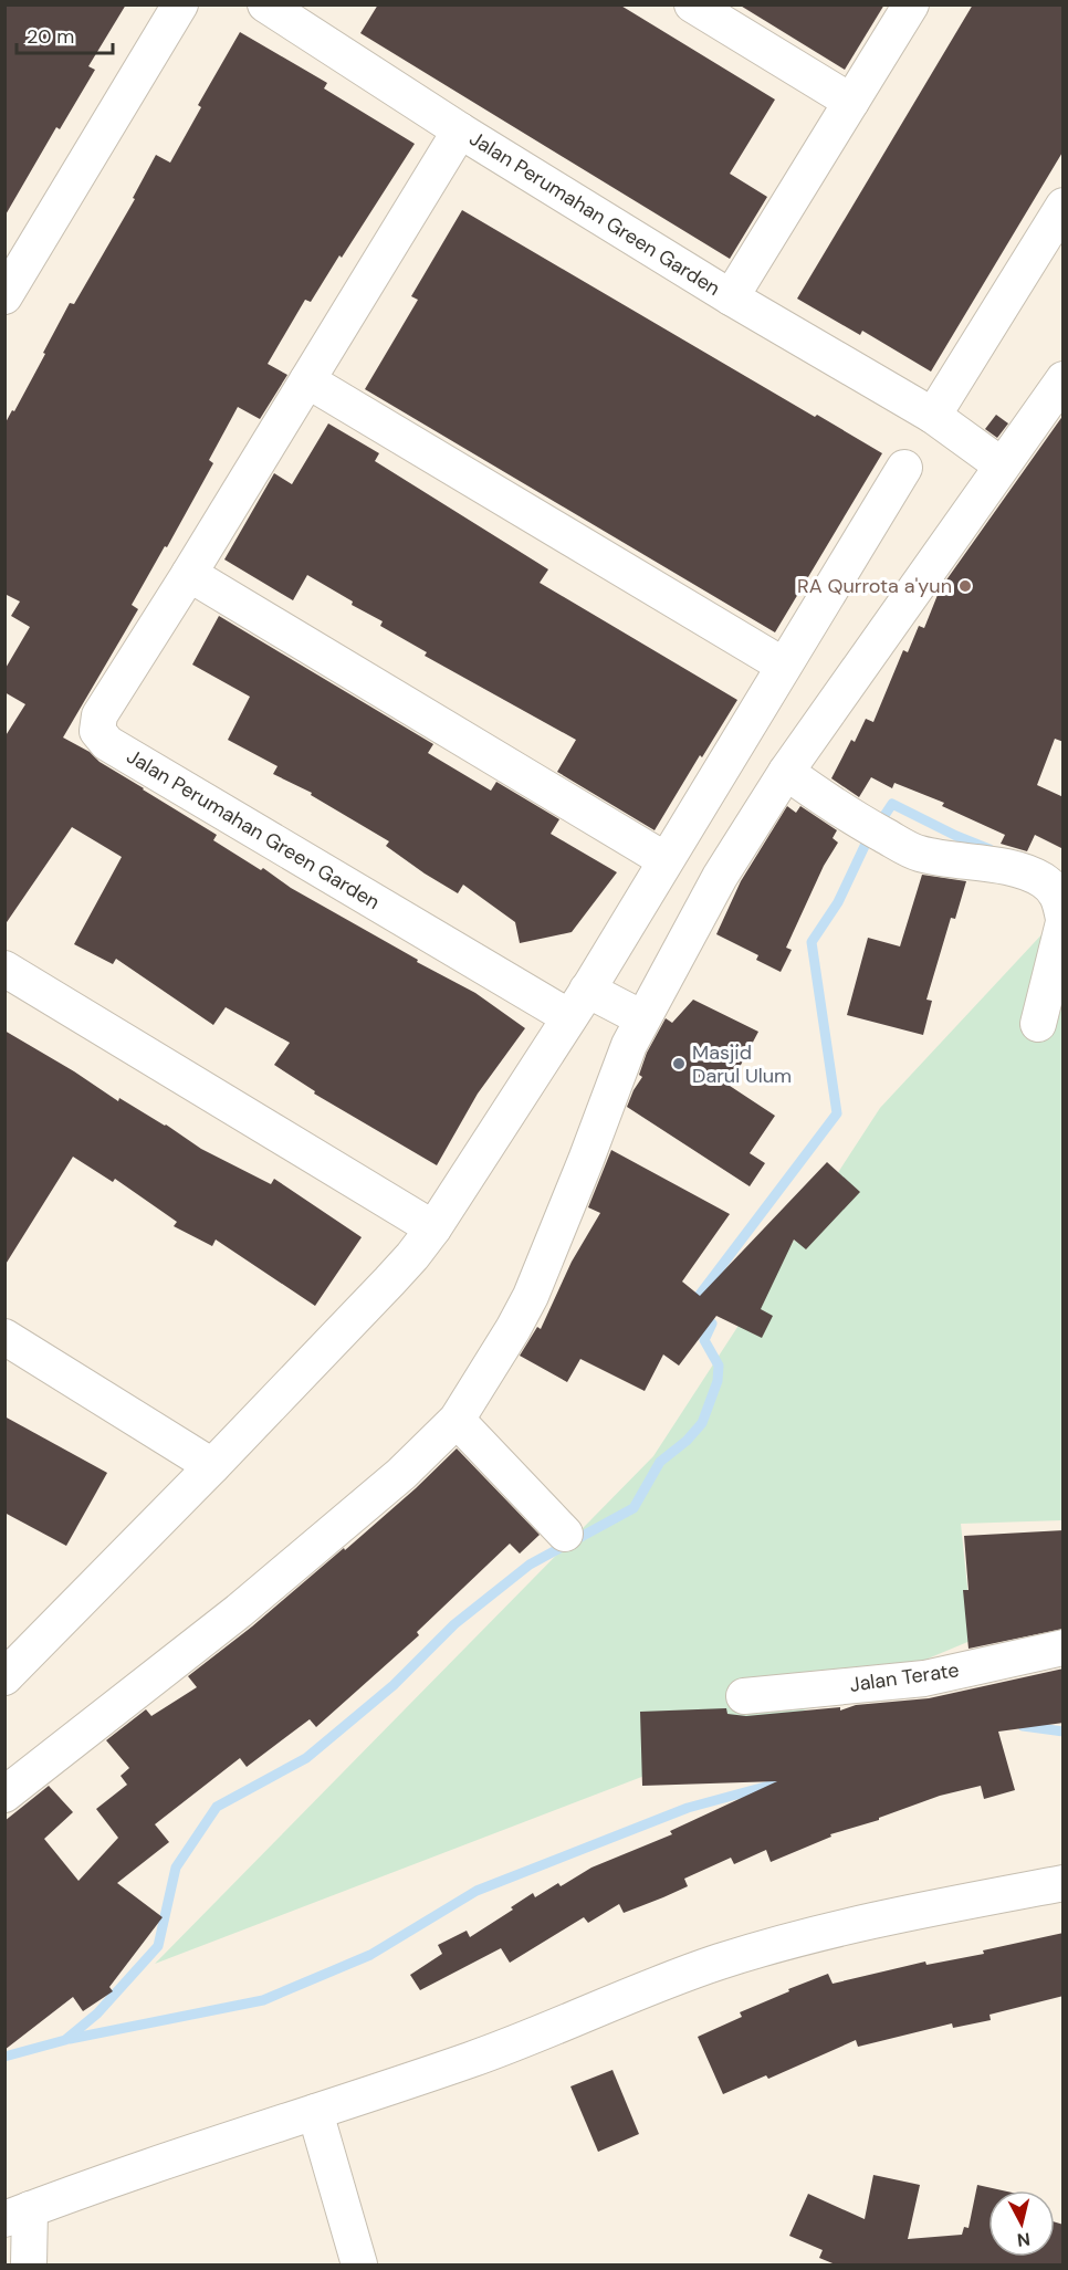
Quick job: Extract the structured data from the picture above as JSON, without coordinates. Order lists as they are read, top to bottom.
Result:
{
  "streets": {
    "street": ["Jalan Perumahan Green Garden", "Jalan Terate"]
  },
  "places": ["RA Qurrota a'yun", "Masjid Darul Ulum"],
  "scale_bar": "20 m",
  "north": "bottom"
}
